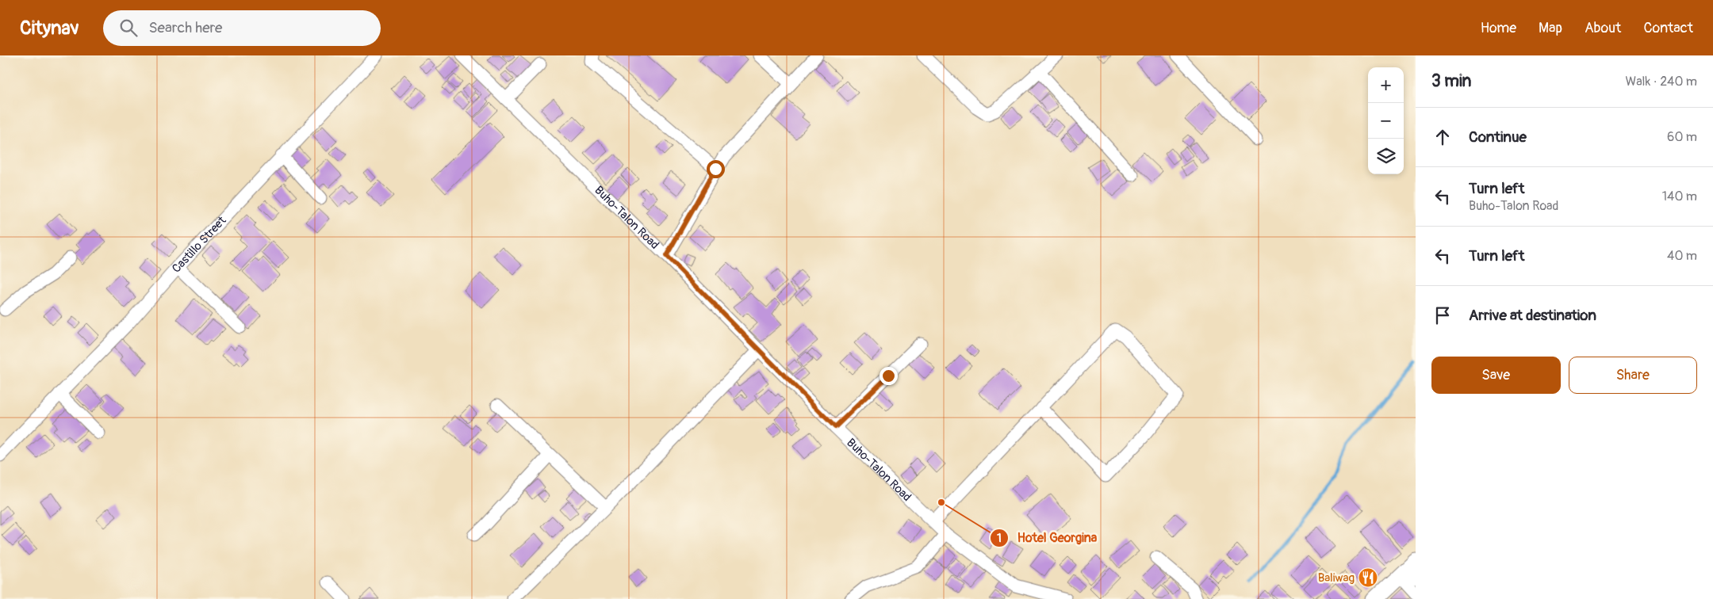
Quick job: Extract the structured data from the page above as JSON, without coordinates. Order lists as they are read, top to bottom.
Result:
{
  "streets": {
    "street": ["Buho-Talon Road", "Castillo Street"]
  },
  "places": {
    "other": ["Hotel Georgina"],
    "restaurant": ["Baliwag"]
  },
  "page": {
    "header": "Citynav",
    "search": "Search here",
    "nav": [
      "Home",
      "Map",
      "About",
      "Contact"
    ],
    "heading": ["3 min", "Walk · 240 m"],
    "map_buttons": ["+", "−"],
    "list": [
      ["Continue", "60 m"],
      ["Turn left", "Buho-Talon Road", "140 m"],
      ["Turn left", "40 m"],
      "Arrive at destination"
    ],
    "buttons": ["Save", "Share"]
  }
}
